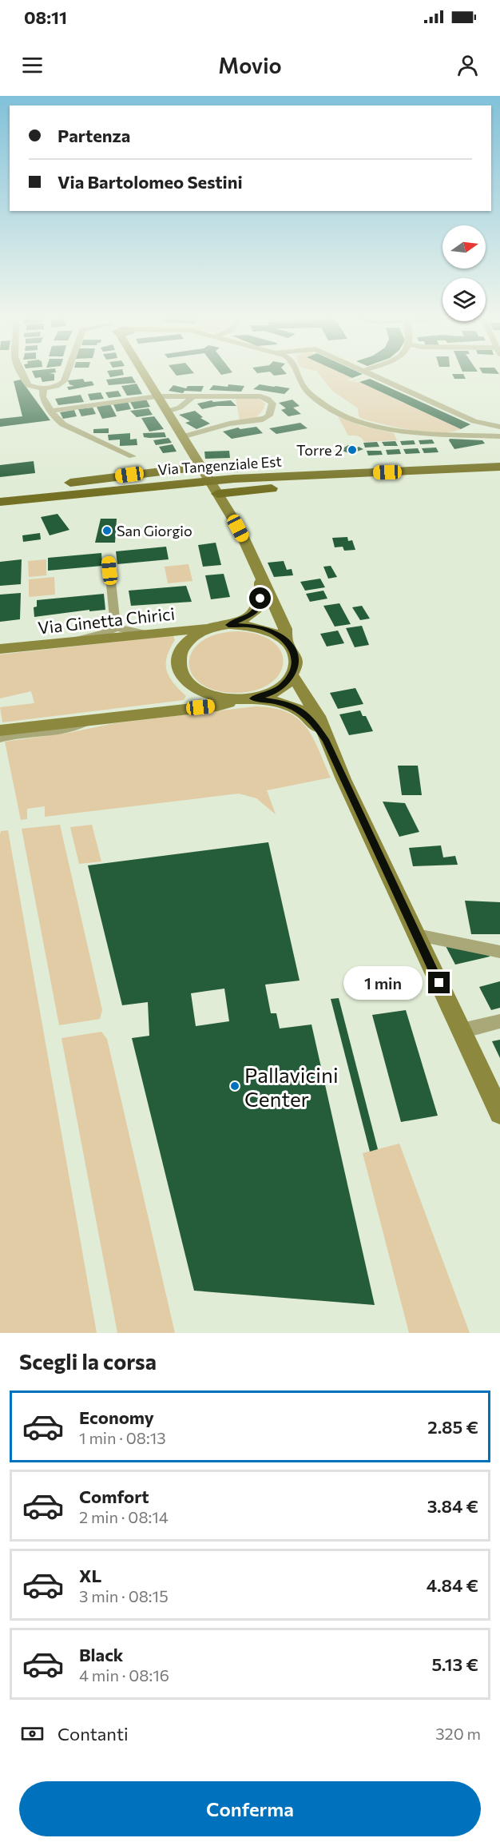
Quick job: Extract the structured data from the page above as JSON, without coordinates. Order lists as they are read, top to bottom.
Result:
{
  "streets": {
    "main road": ["Via Tangenziale Est", "Via Ginetta Chirici"]
  },
  "places": ["Torre 2", "San Giorgio", "Pallavicini Center"],
  "north": "right",
  "page": {
    "status": "08:11",
    "header": "Movio",
    "banner": ["Partenza", "Via Bartolomeo Sestini"],
    "bubble": "1 min",
    "heading": "Scegli la corsa",
    "list": [
      {
        "name": "Economy",
        "note": "1 min · 08:13",
        "value": "2.85 €"
      },
      {
        "name": "Comfort",
        "note": "2 min · 08:14",
        "value": "3.84 €"
      },
      {
        "name": "XL",
        "note": "3 min · 08:15",
        "value": "4.84 €"
      },
      {
        "name": "Black",
        "note": "4 min · 08:16",
        "value": "5.13 €"
      }
    ],
    "pay": ["Contanti", "320 m"],
    "buttons": "Conferma"
  }
}
